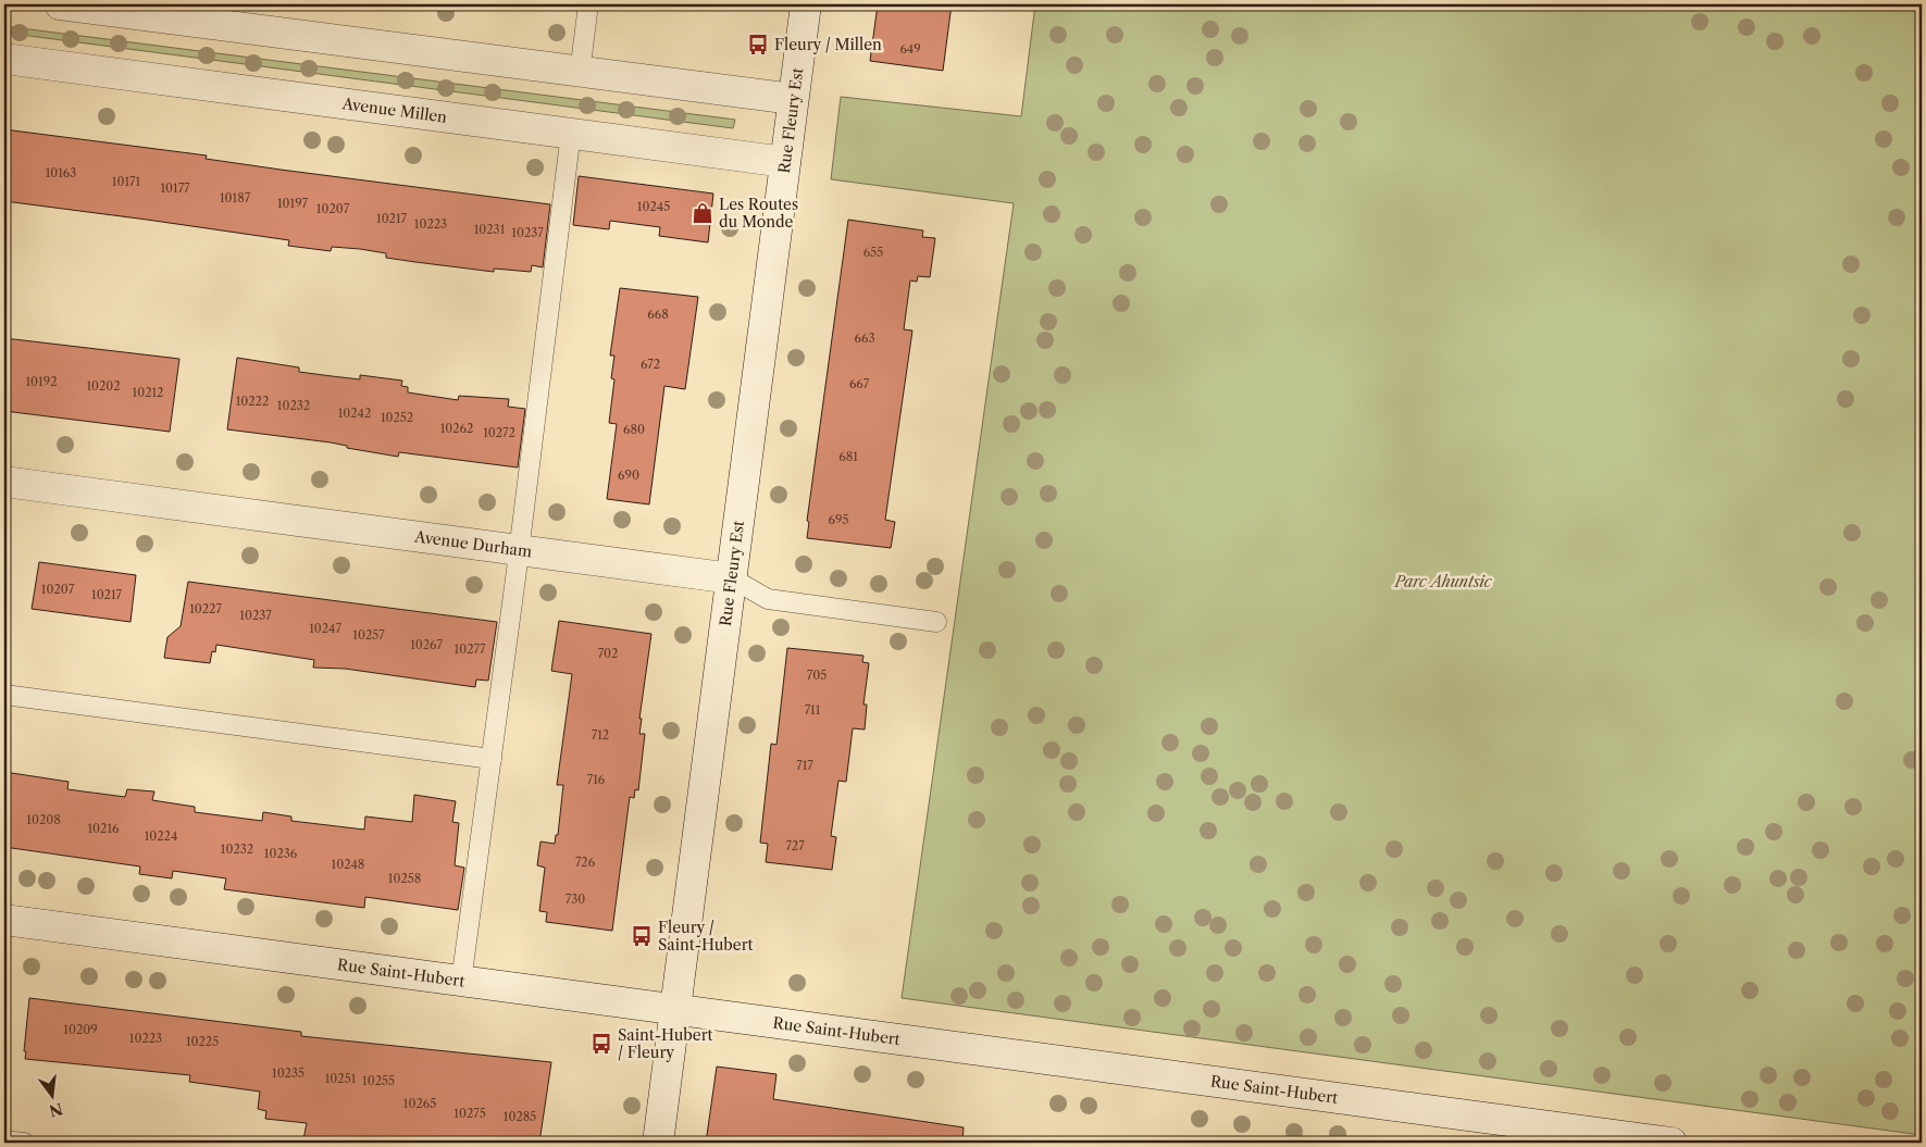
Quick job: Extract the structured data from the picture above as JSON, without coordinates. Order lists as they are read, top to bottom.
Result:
{
  "streets": {
    "street": [
      "Avenue Millen",
      "Rue Fleury Est",
      "Avenue Durham",
      "Rue Saint-Hubert"
    ]
  },
  "crossings": [
    ["Avenue Millen", "Rue Fleury Est"],
    ["Rue Fleury Est", "Avenue Durham"],
    ["Rue Fleury Est", "Rue Saint-Hubert"]
  ],
  "parks": ["Parc Ahuntsic"],
  "places": {
    "bus stop": ["Fleury / Millen", "Fleury / Saint-Hubert", "Saint-Hubert / Fleury"],
    "shop": ["Les Routes du Monde"]
  },
  "house_numbers": [
    "649",
    "10163",
    "10171",
    "10177",
    "10187",
    "10197",
    "10245",
    "10207",
    "10217",
    "10223",
    "10231",
    "10237",
    "655",
    "668",
    "663",
    "672",
    "10192",
    "667",
    "10202",
    "10212",
    "10222",
    "10232",
    "10242",
    "10252",
    "10262",
    "680",
    "10272",
    "681",
    "690",
    "695",
    "10207",
    "10217",
    "10227",
    "10237",
    "10247",
    "10257",
    "10267",
    "10277",
    "702",
    "705",
    "711",
    "712",
    "717",
    "716",
    "10208",
    "10216",
    "10224",
    "727",
    "10232",
    "10236",
    "726",
    "10248",
    "10258",
    "730",
    "10209",
    "10223",
    "10225",
    "10235",
    "10251",
    "10255",
    "10265",
    "10275",
    "10285"
  ],
  "north": "bottom"
}
